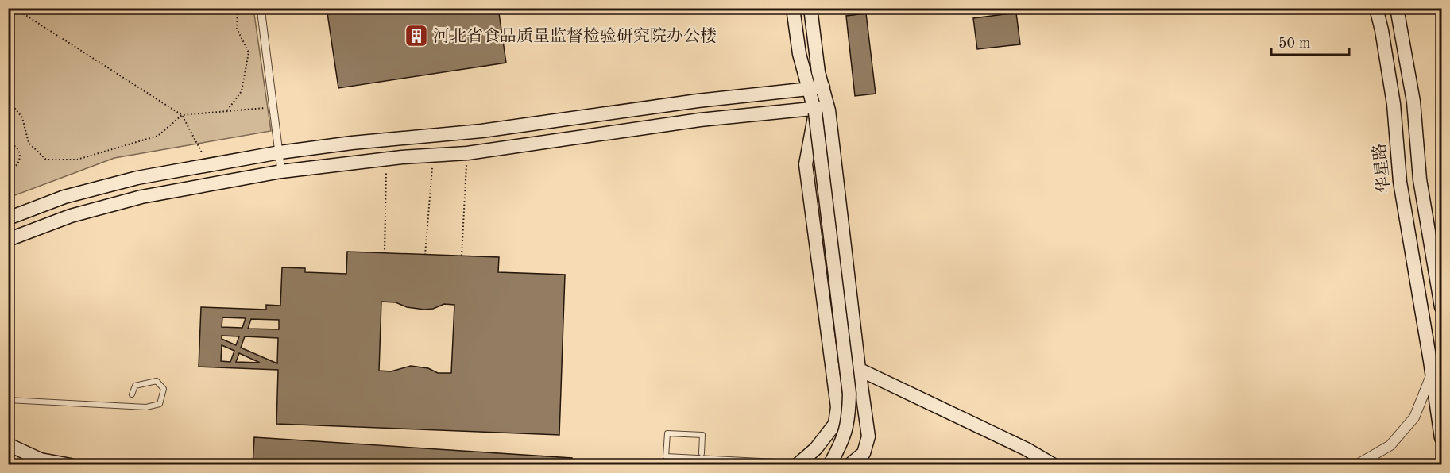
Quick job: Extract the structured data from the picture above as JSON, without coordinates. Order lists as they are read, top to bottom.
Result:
{
  "streets": {
    "main road": ["华星路"]
  },
  "places": {
    "building": ["河北省食品质量监督检验研究院办公楼"]
  },
  "scale_bar": "50 m"
}
